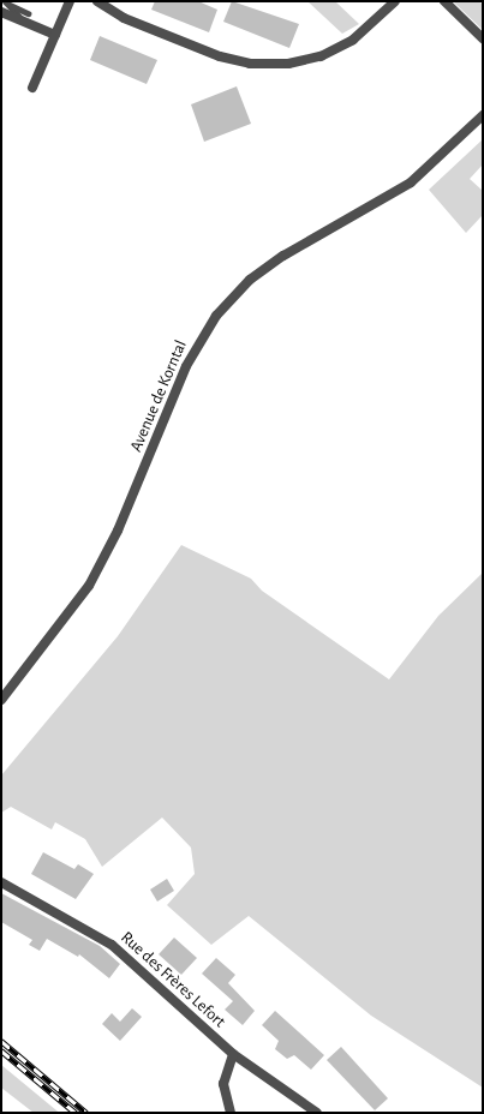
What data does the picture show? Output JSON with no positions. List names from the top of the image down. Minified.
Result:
{"streets":{"street":["Avenue de Korntal","Rue des Frères Lefort"]}}
